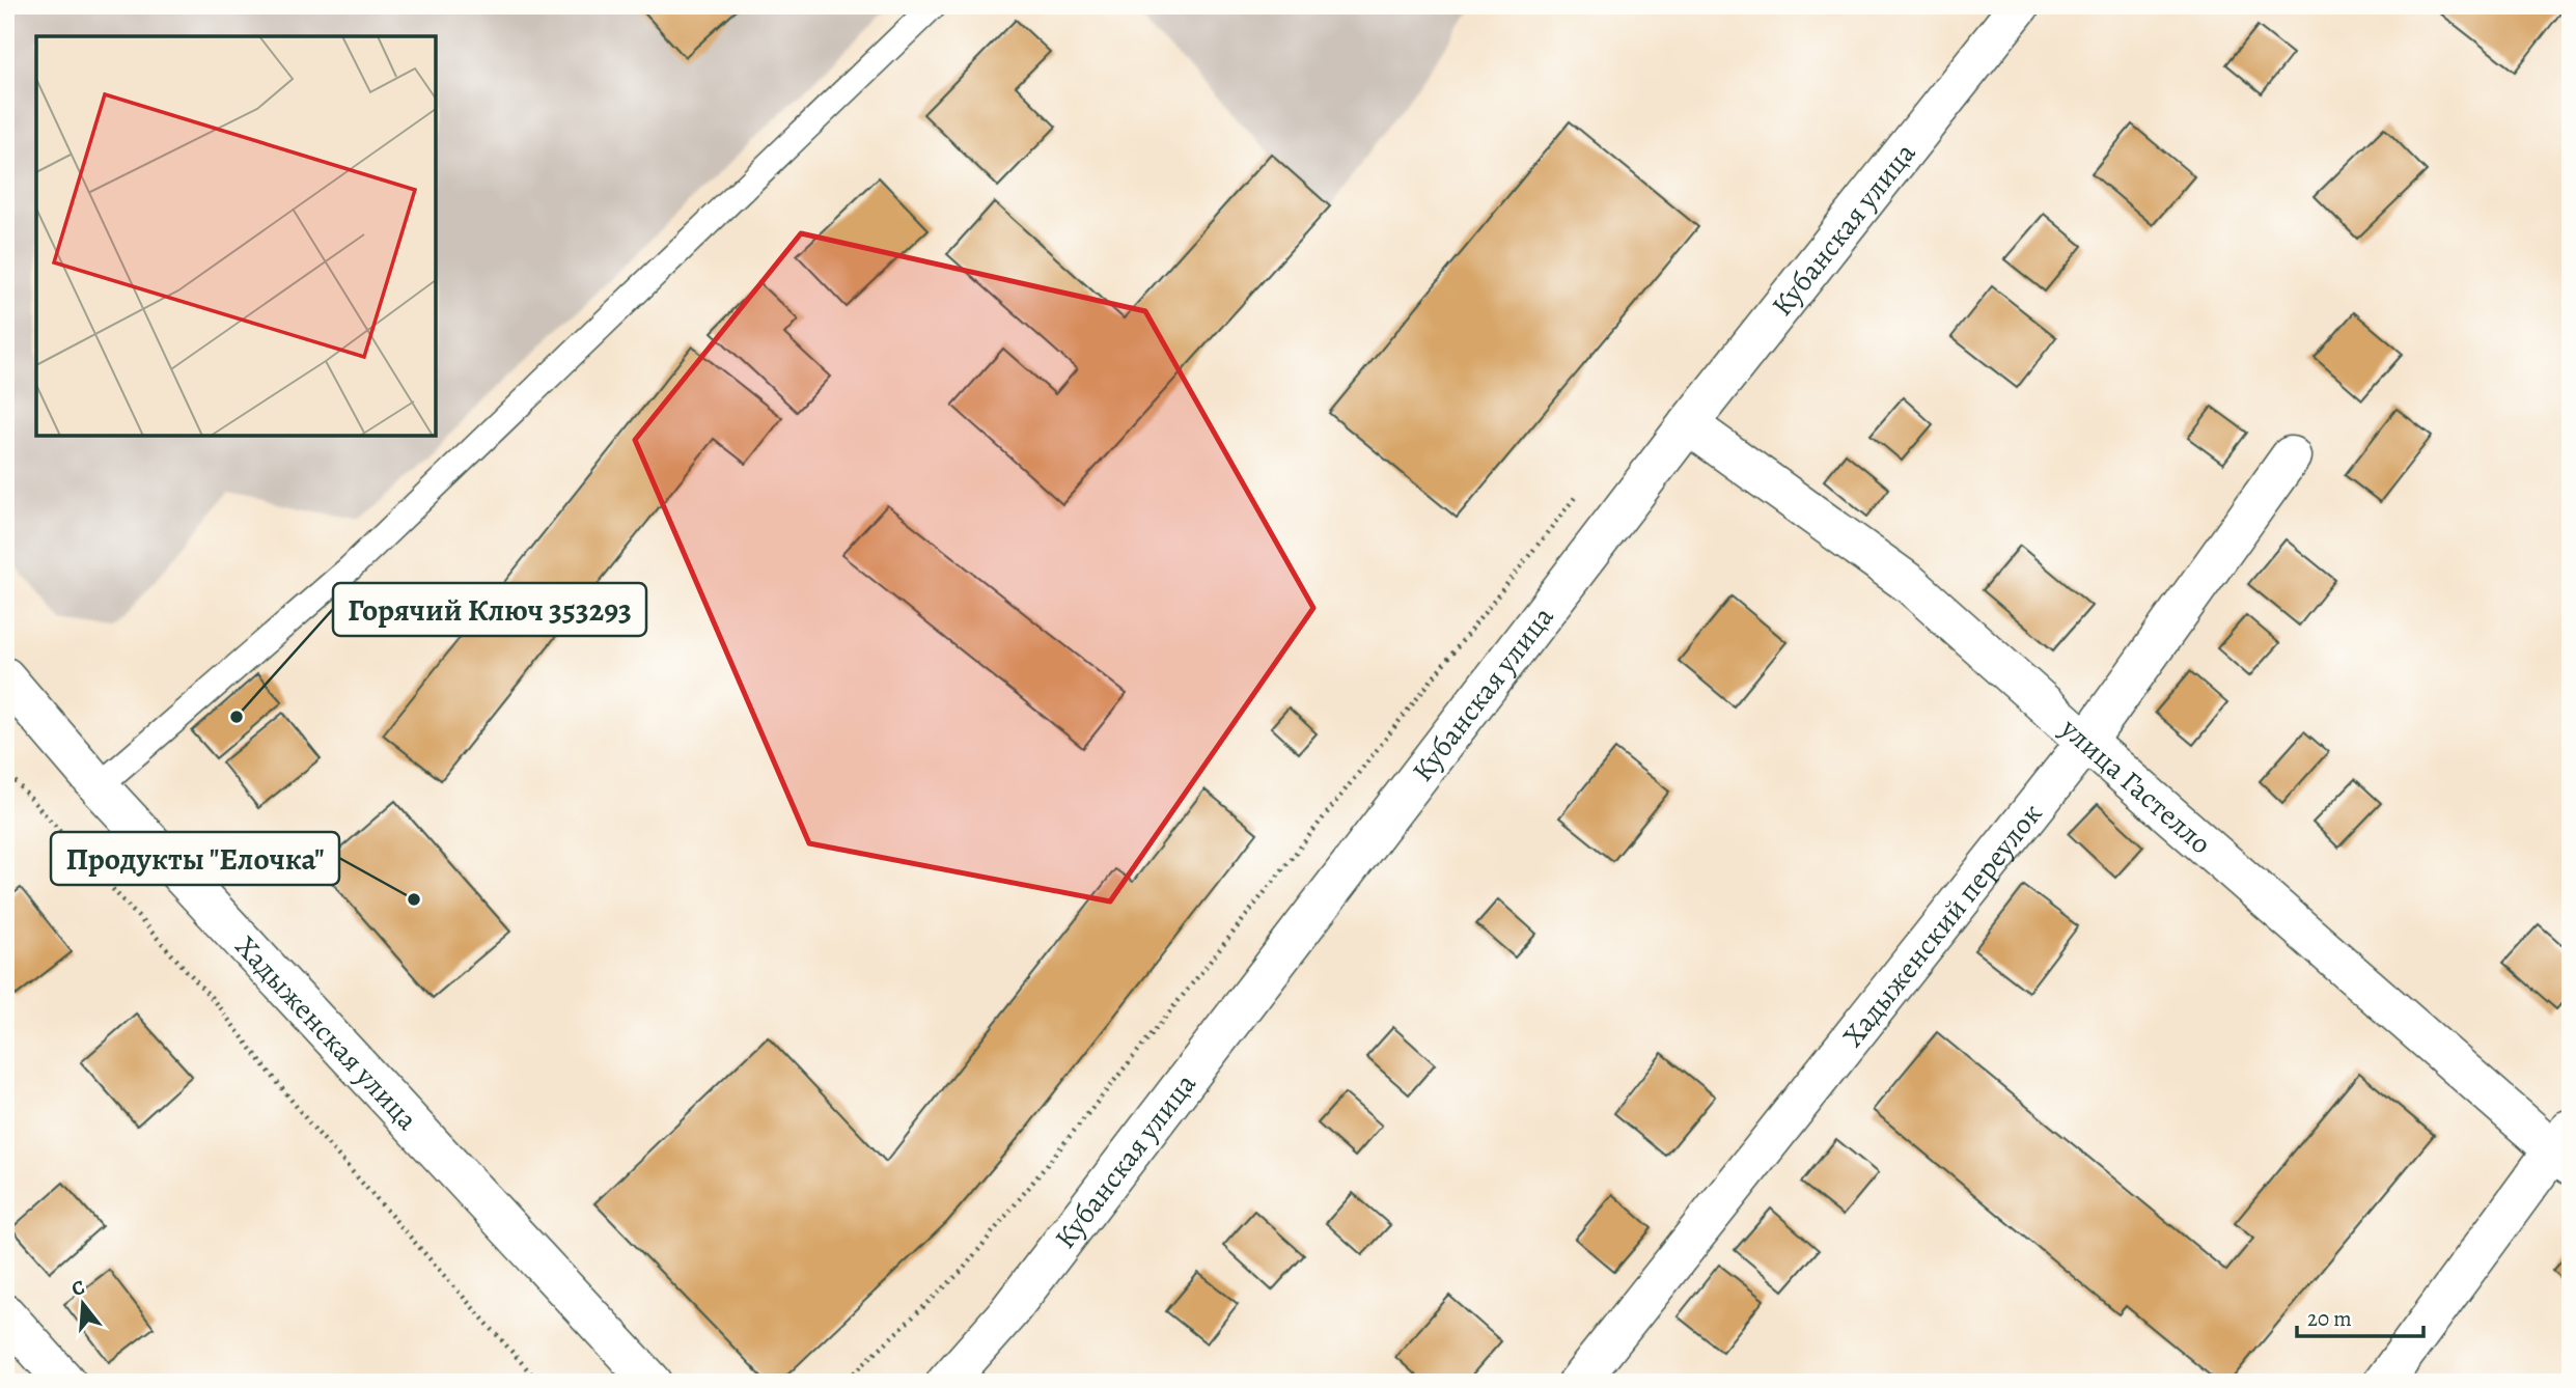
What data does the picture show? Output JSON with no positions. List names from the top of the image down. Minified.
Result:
{"streets":{"street":["Кубанская улица","улица Гастелло","Хадыженский переулок","Хадыженская улица"]},"crossings":[["Кубанская улица","улица Гастелло"],["улица Гастелло","Хадыженский переулок"]],"places":["Горячий Ключ 353293","Продукты \"Елочка\""],"scale_bar":"20 m","north":"top"}
